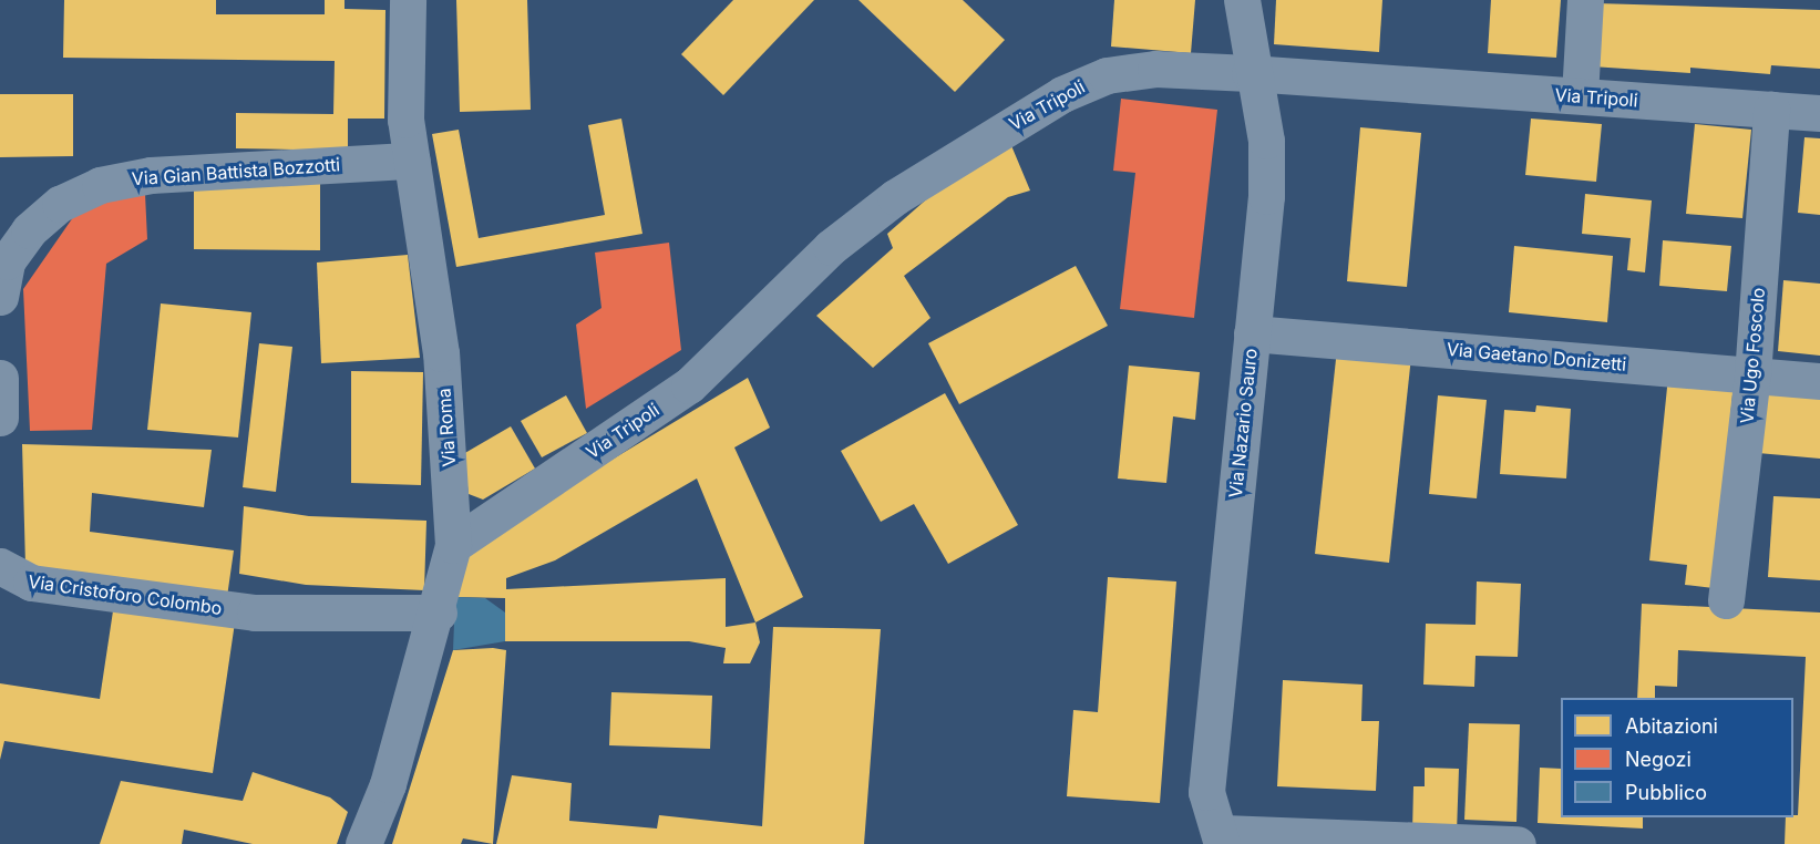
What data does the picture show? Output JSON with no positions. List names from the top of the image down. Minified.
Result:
{"streets":{"street":["Via Tripoli","Via Gian Battista Bozzotti","Via Ugo Foscolo","Via Gaetano Donizetti","Via Nazario Sauro","Via Roma","Via Cristoforo Colombo"]},"crossings":[["Via Tripoli","Via Ugo Foscolo"],["Via Tripoli","Via Nazario Sauro"],["Via Tripoli","Via Roma"],["Via Gian Battista Bozzotti","Via Roma"],["Via Ugo Foscolo","Via Gaetano Donizetti"],["Via Gaetano Donizetti","Via Nazario Sauro"],["Via Roma","Via Cristoforo Colombo"]],"legend":["Abitazioni","Negozi","Pubblico"]}
